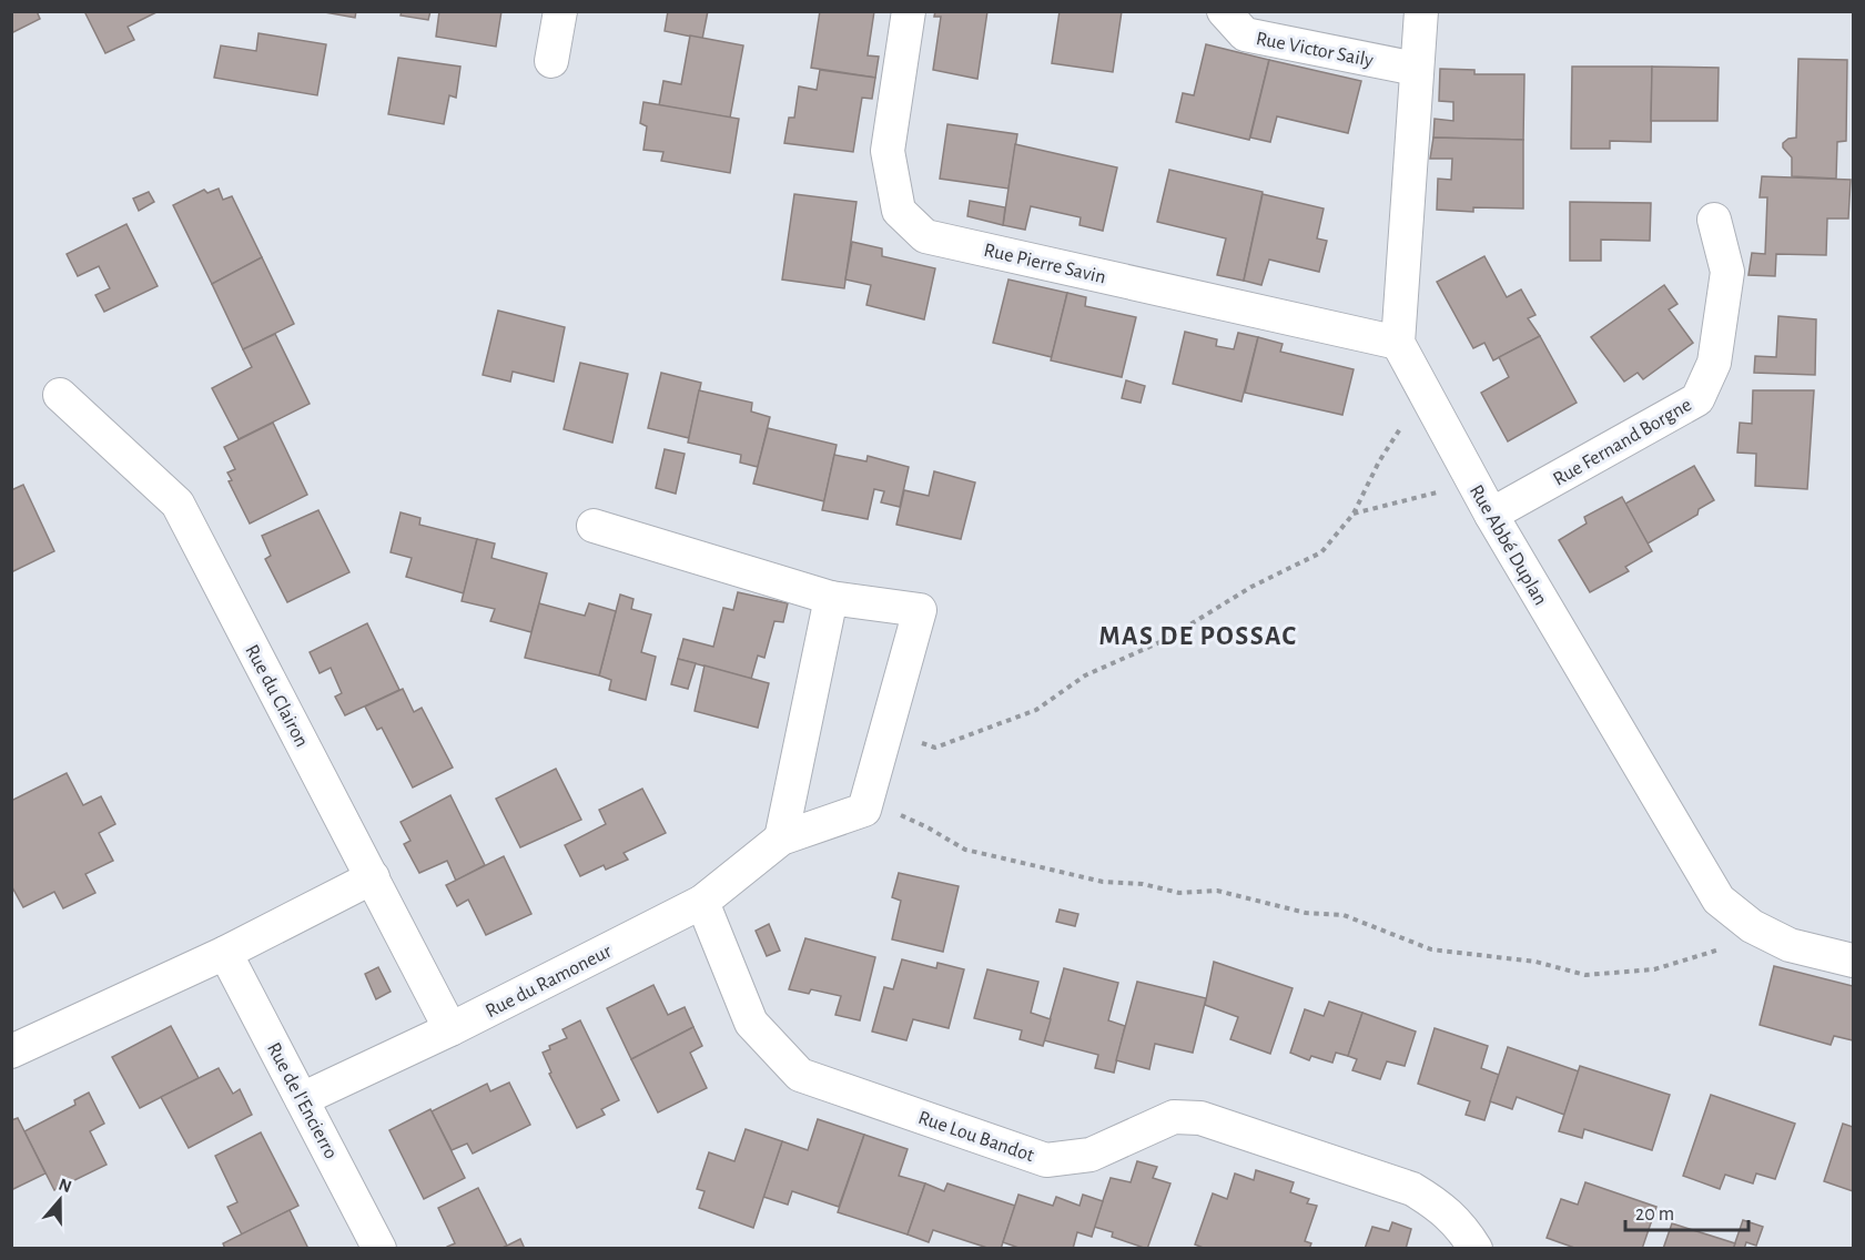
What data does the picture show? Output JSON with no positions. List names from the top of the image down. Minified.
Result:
{"streets":{"street":["Rue Victor Saily","Rue Pierre Savin","Rue Fernand Borgne","Rue Abbé Duplan","Rue du Clairon","Rue du Ramoneur","Rue de l'Encierro","Rue Lou Bandot"]},"crossings":[["Rue Pierre Savin","Rue Abbé Duplan"],["Rue Fernand Borgne","Rue Abbé Duplan"],["Rue du Clairon","Rue du Ramoneur"],["Rue du Ramoneur","Rue de l'Encierro"],["Rue du Ramoneur","Rue Lou Bandot"]],"districts":["MAS DE POSSAC"],"scale_bar":"20 m","north":"top"}
